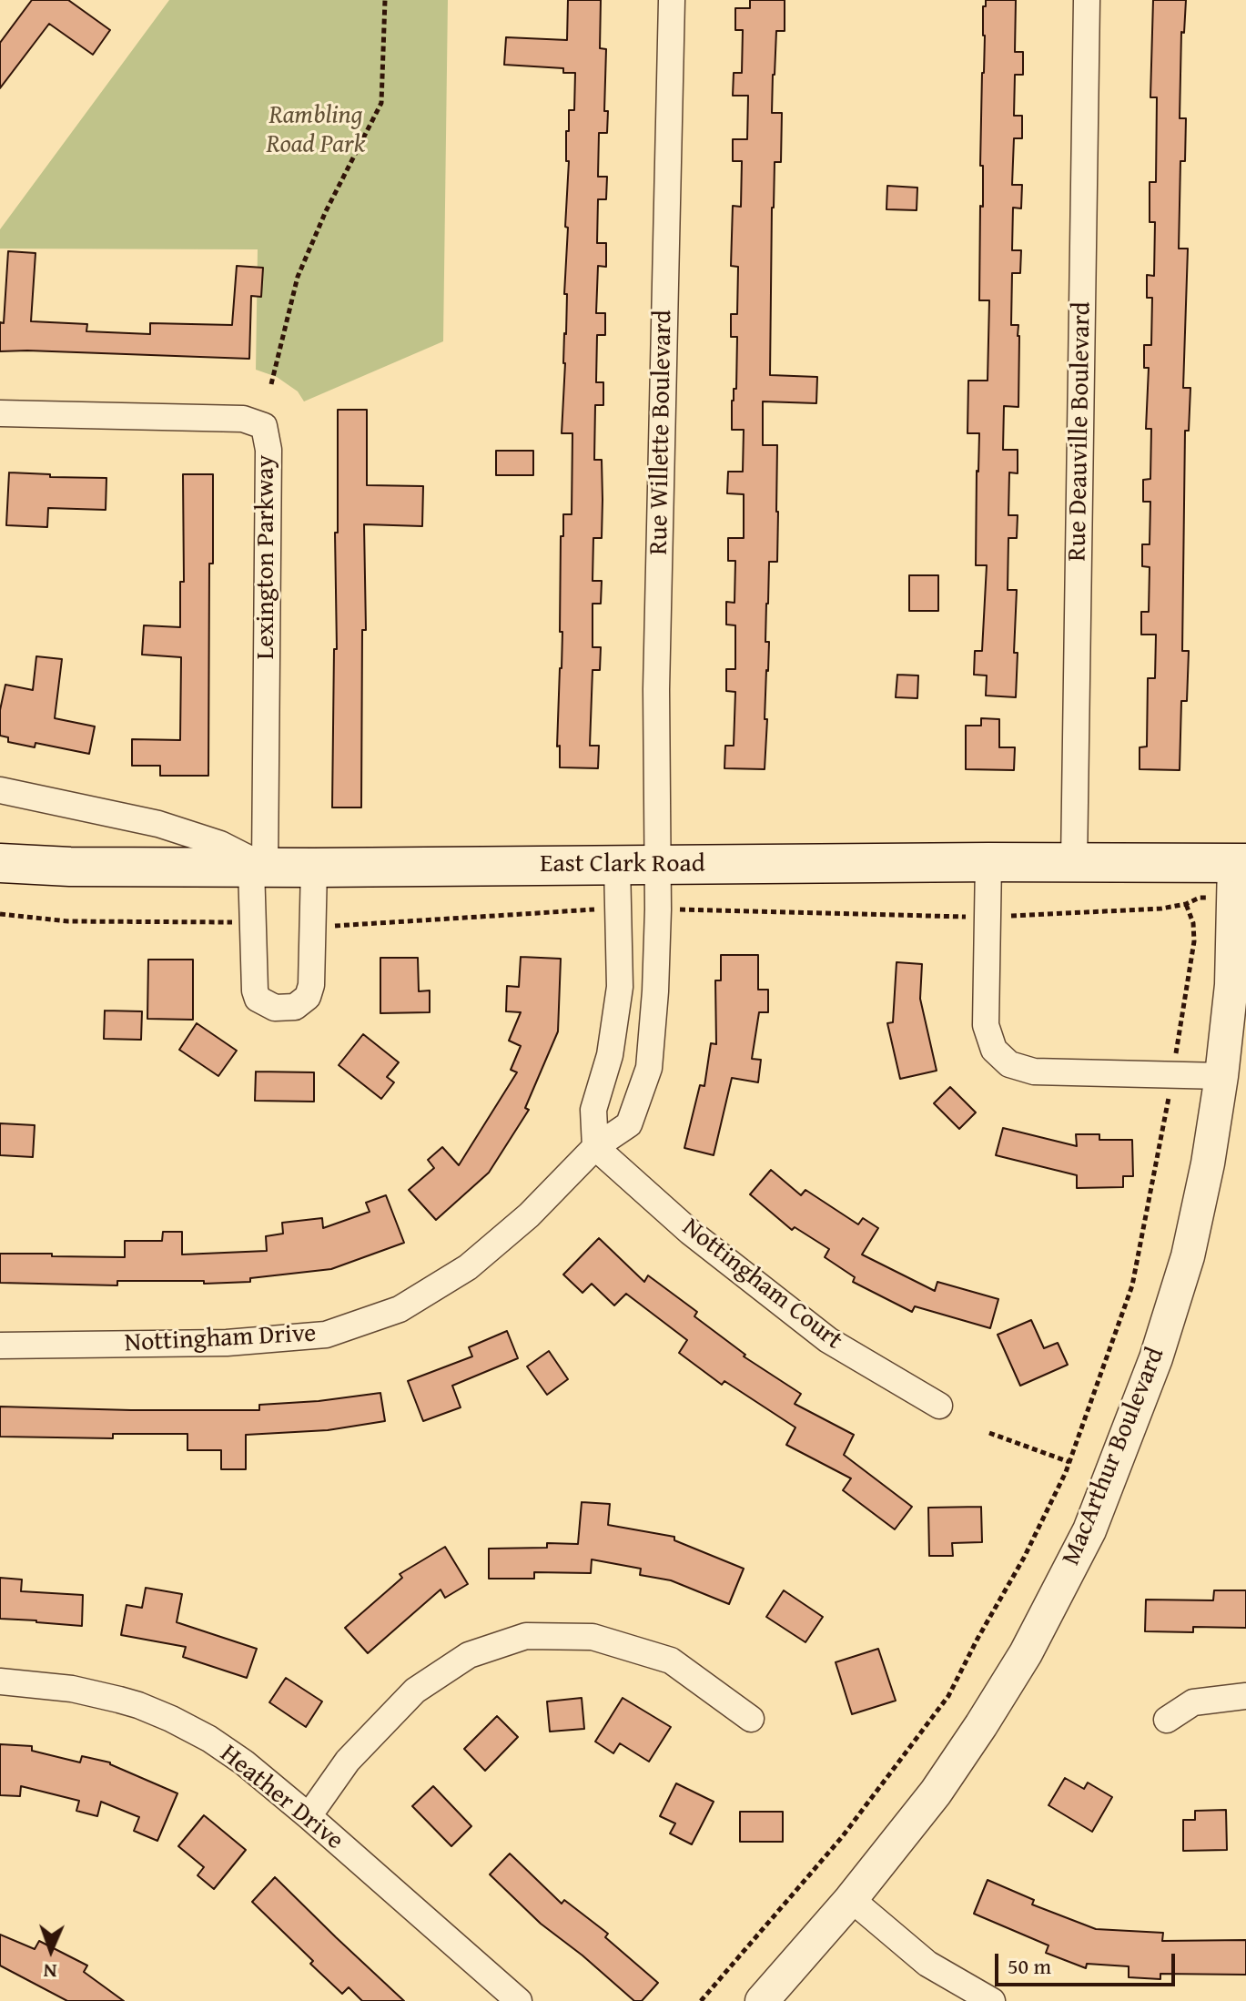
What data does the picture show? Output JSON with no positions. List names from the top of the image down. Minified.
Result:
{"streets":{"main road":["East Clark Road"],"street":["Rue Deauville Boulevard","Rue Willette Boulevard","Lexington Parkway","Nottingham Court","Nottingham Drive","MacArthur Boulevard","Heather Drive"]},"crossings":[["Rue Deauville Boulevard","East Clark Road"],["Rue Willette Boulevard","East Clark Road"],["Rue Willette Boulevard","Nottingham Drive"],["Lexington Parkway","East Clark Road"],["East Clark Road","Nottingham Drive"],["East Clark Road","MacArthur Boulevard"],["Nottingham Court","Nottingham Drive"]],"parks":["Rambling Road Park"],"scale_bar":"50 m","north":"bottom"}
